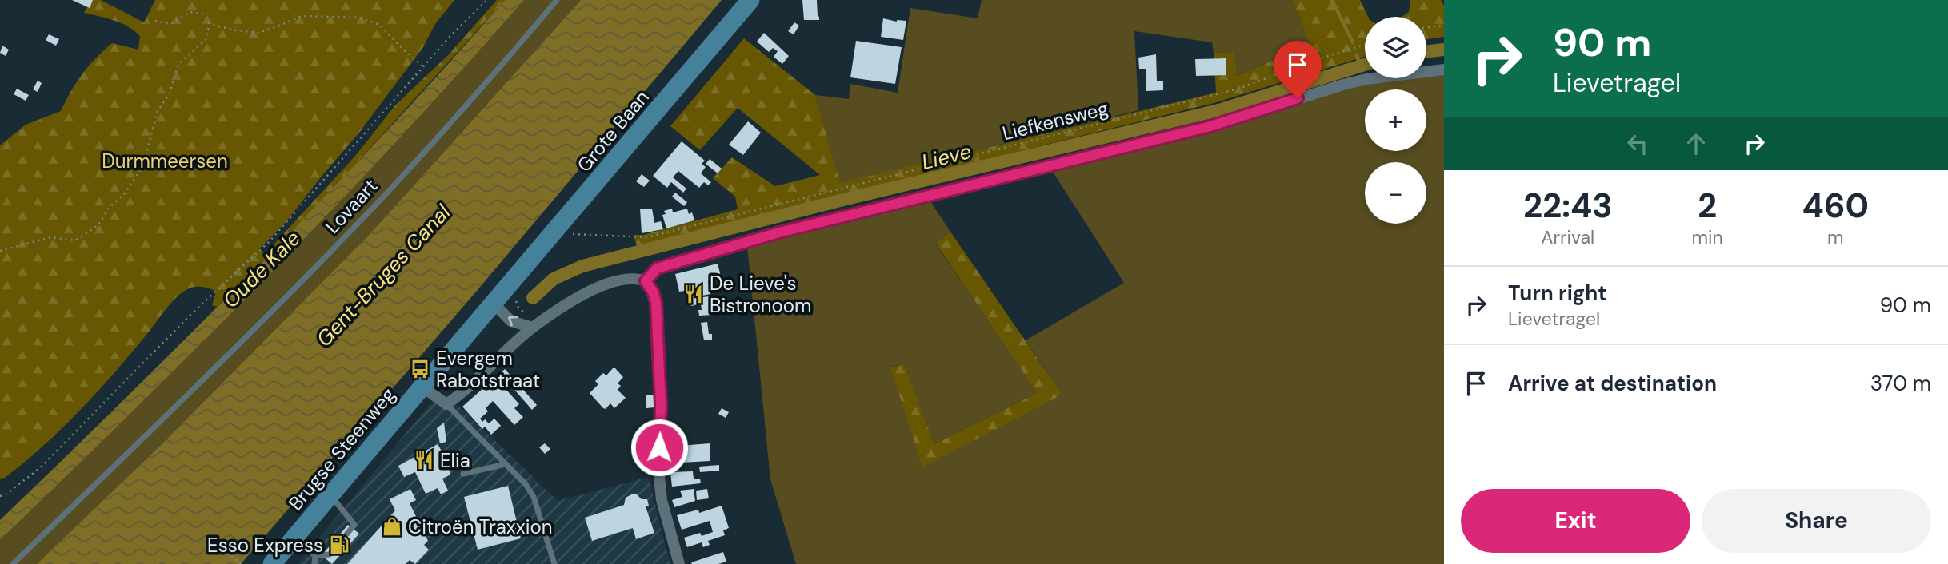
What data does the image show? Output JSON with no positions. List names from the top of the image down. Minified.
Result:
{"streets":{"main road":["Grote Baan","Brugse Steenweg"],"lane":["Lovaart"],"path":["Liefkensweg"]},"crossings":[["Liefkensweg","Grote Baan"],["Grote Baan","Brugse Steenweg"]],"water":["Lieve","Oude Kale","Gent-Bruges Canal"],"parks":["Durmmeersen"],"places":{"restaurant":["De Lieve's Bistronoom","Elia"],"bus stop":["Evergem Rabotstraat"],"shop":["Citroën Traxxion"],"fuel station":["Esso Express"]},"page":{"turn":["90 m","Lievetragel"],"map_buttons":["+","−"],"eta":["22:43","Arrival","2","min","460","m"],"list":[{"name":"Turn right","note":"Lievetragel","value":"90 m"},{"name":"Arrive at destination","value":"370 m"}],"buttons":["Exit","Share"]}}
